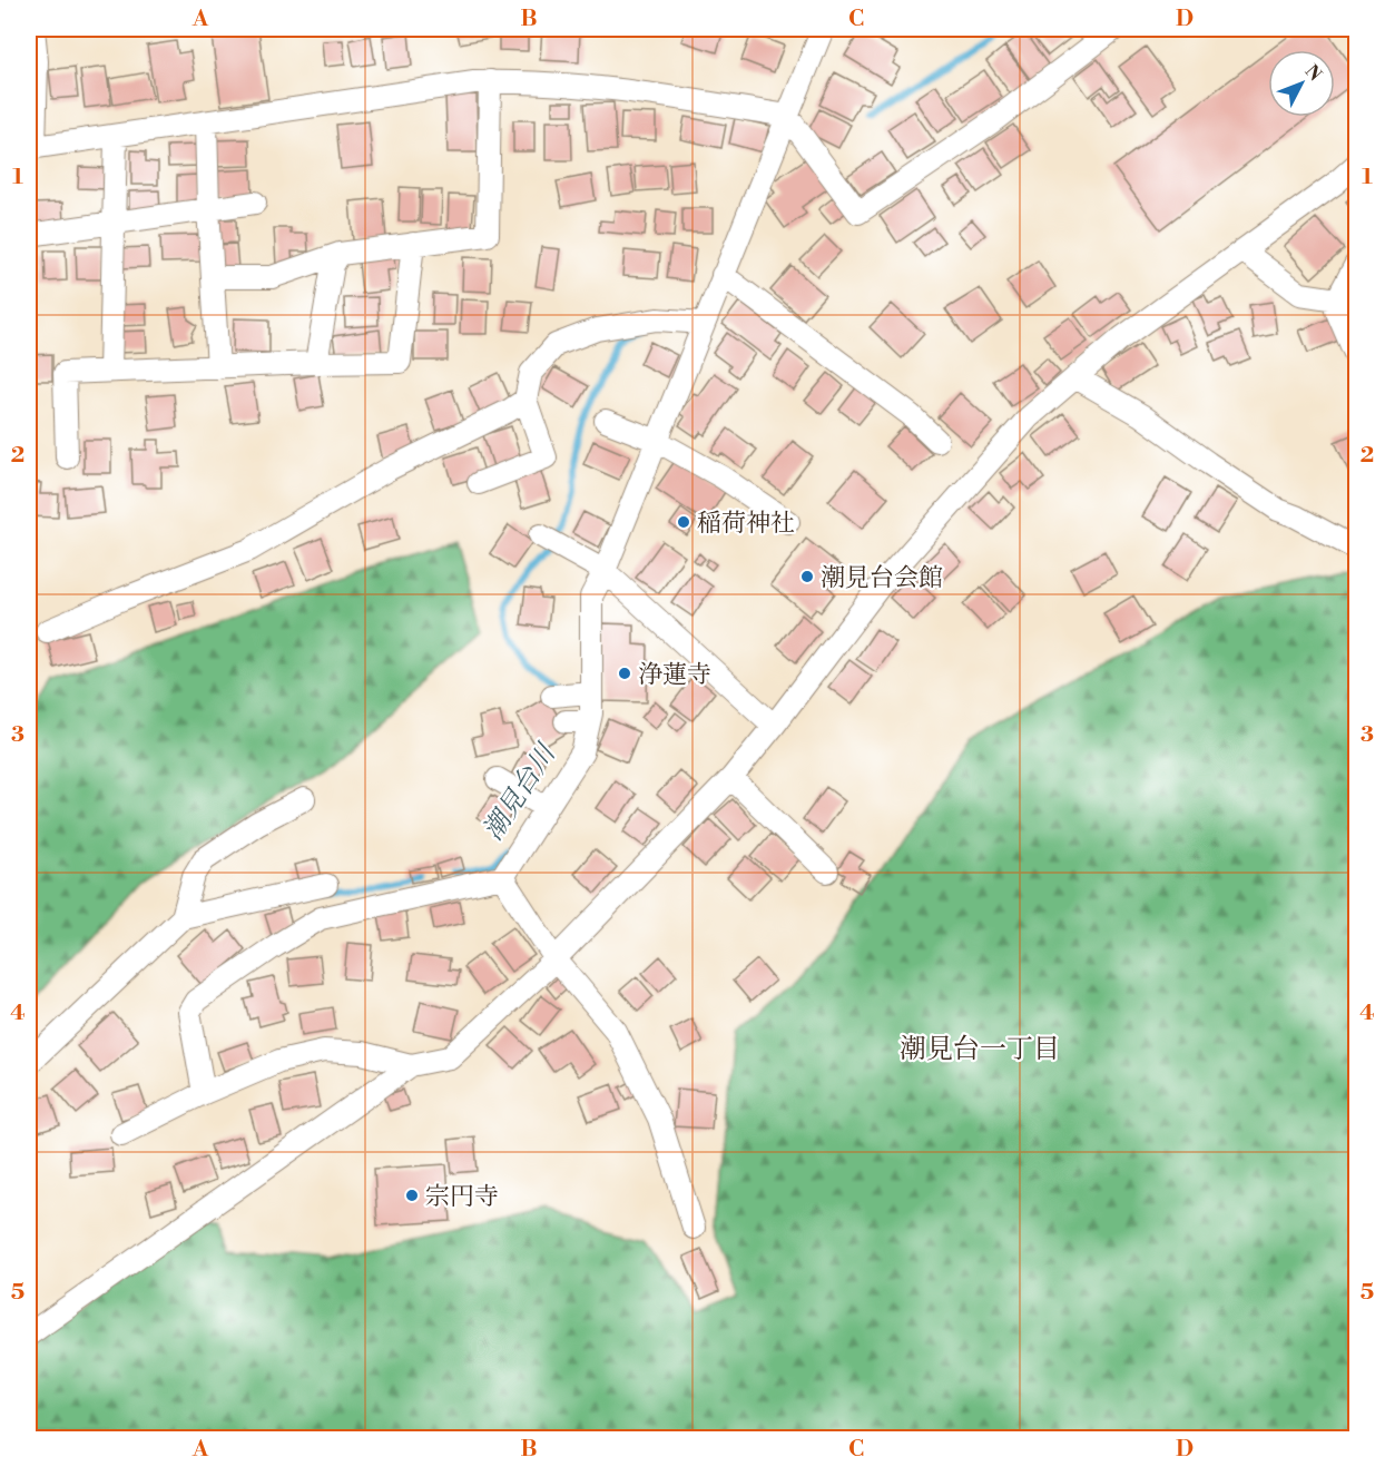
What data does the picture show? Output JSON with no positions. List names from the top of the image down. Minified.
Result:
{"districts":["潮見台一丁目"],"water":["潮見台川"],"places":["稲荷神社","潮見台会館","浄蓮寺","宗円寺"],"north":"top right","grid":{"columns":["A","B","C","D"],"rows":["1","2","3","4","5"]}}
